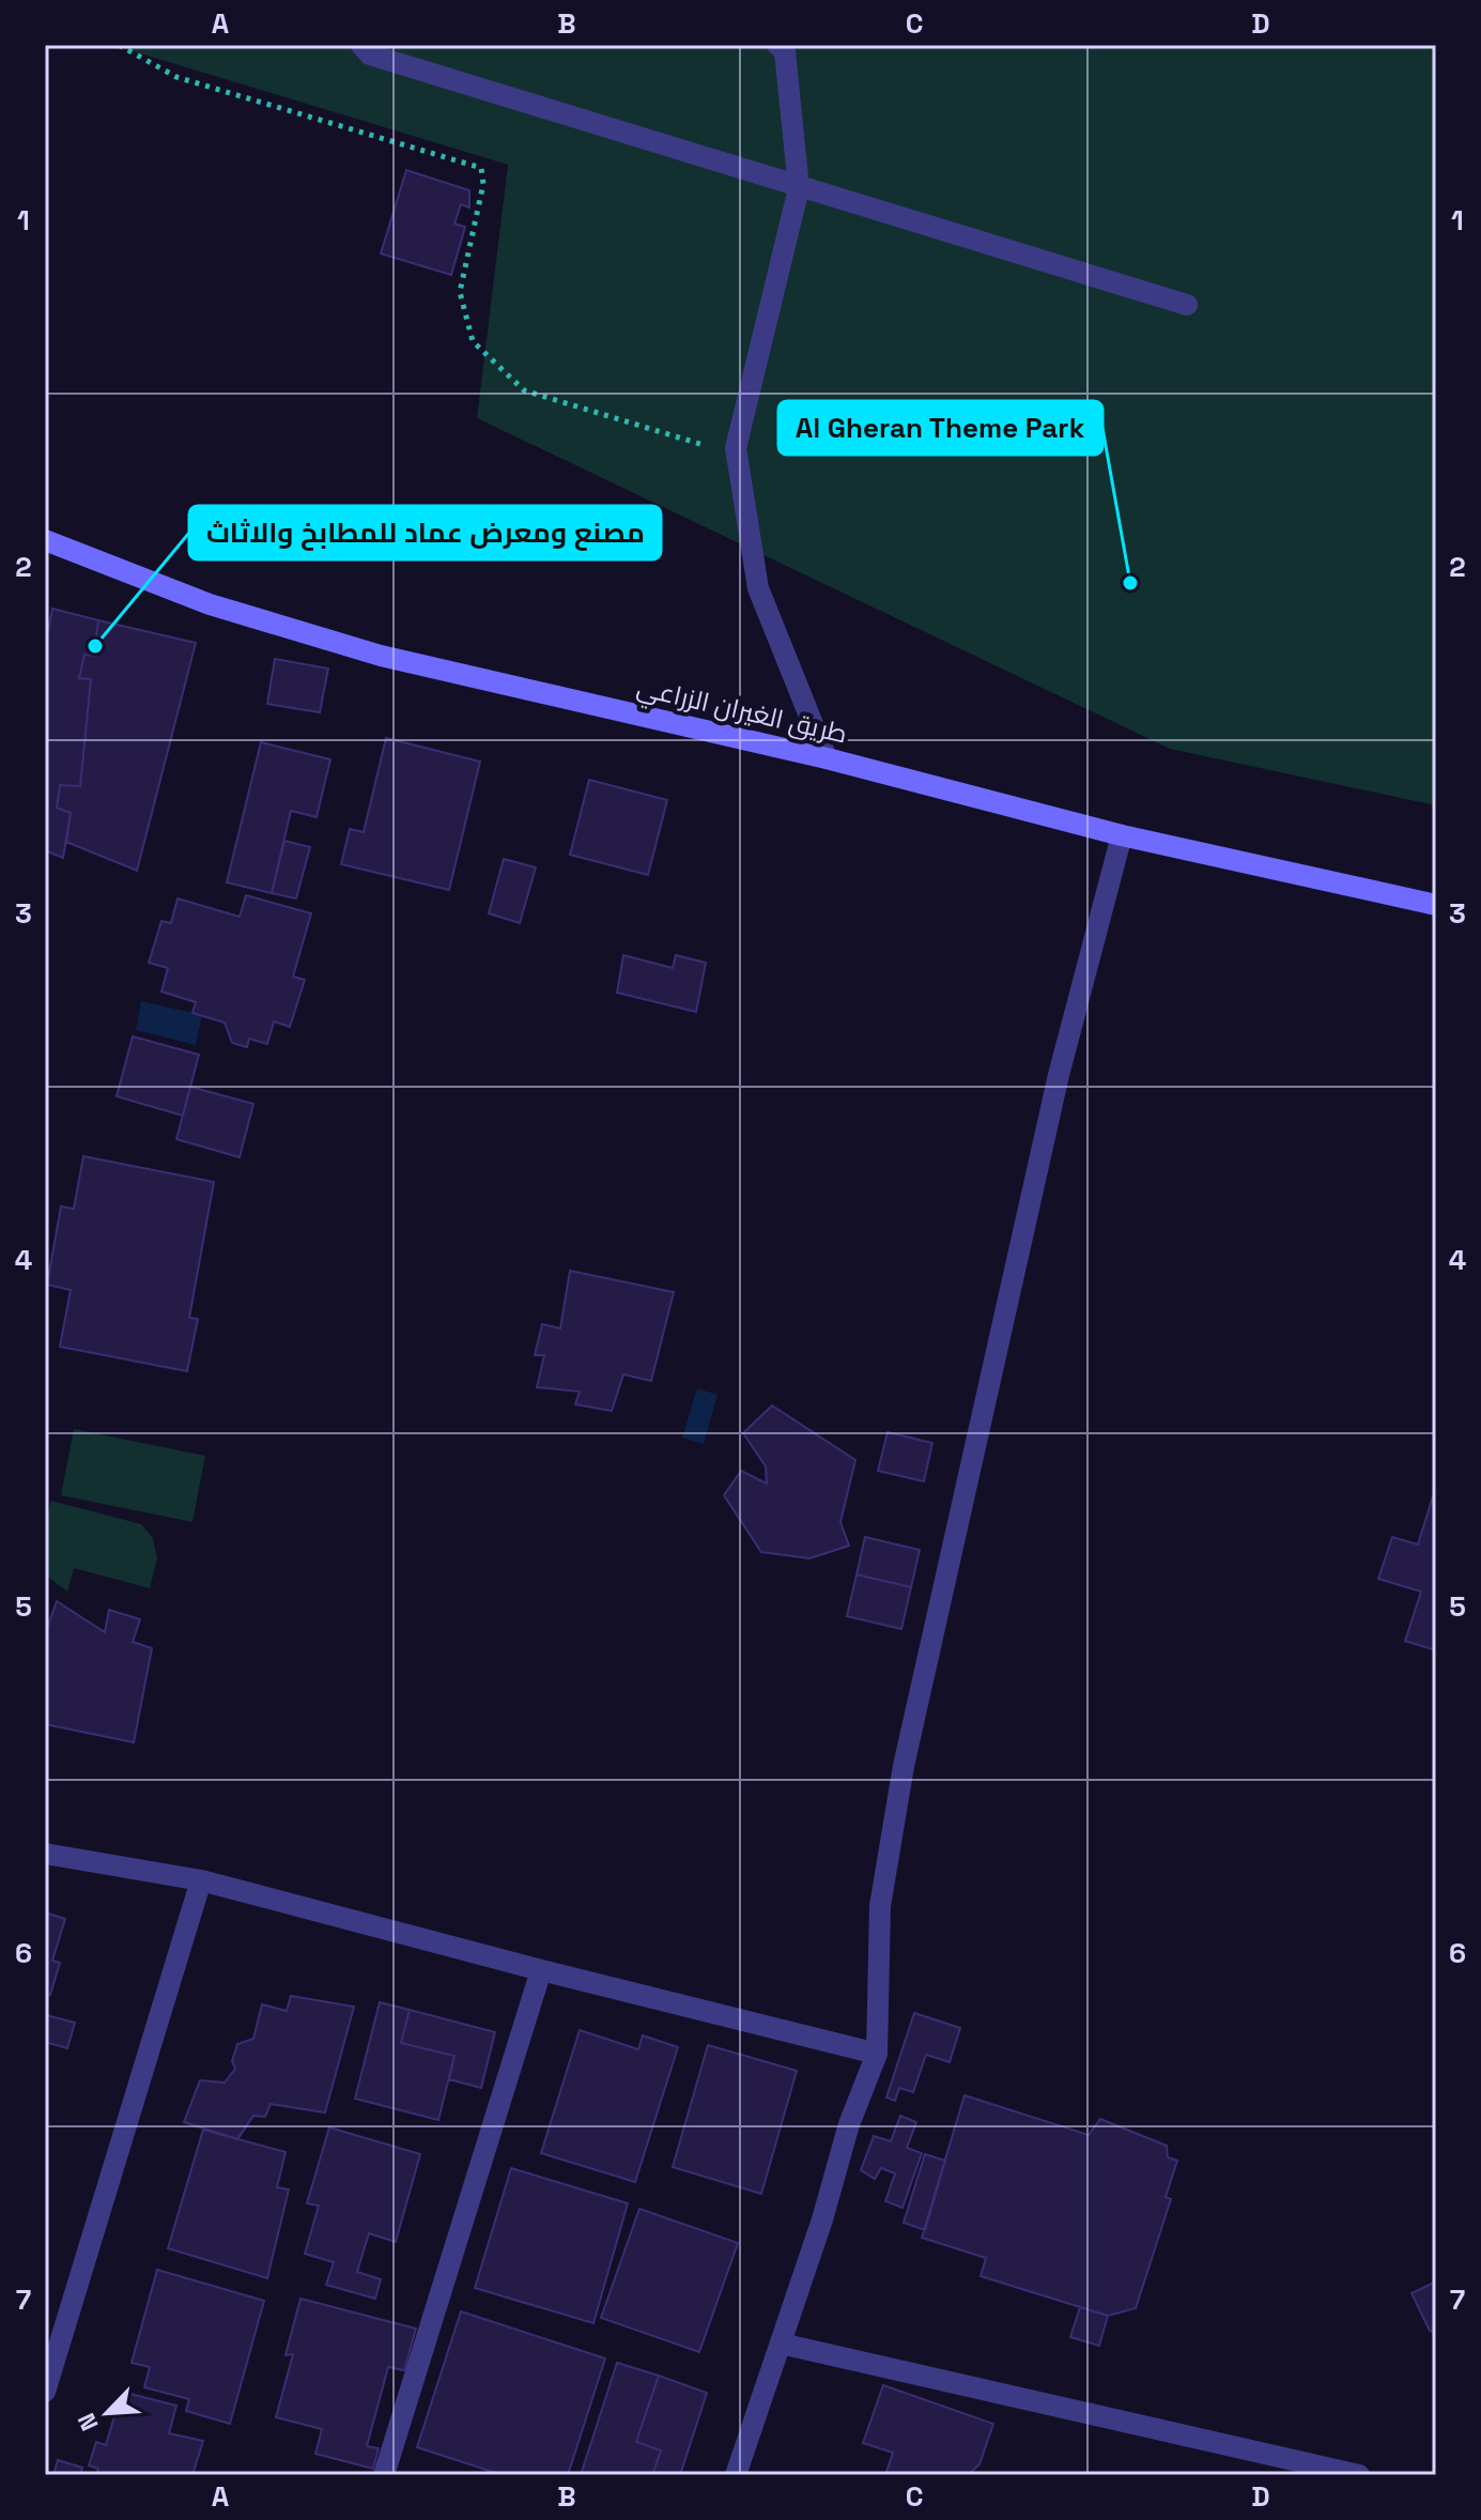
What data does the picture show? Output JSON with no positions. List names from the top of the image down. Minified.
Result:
{"streets":{"street":["طريق الغيران الزراعي"]},"places":["Al Gheran Theme Park","مصنع ومعرض عماد للمطابخ والاثاث"],"north":"bottom left","grid":{"columns":["A","B","C","D"],"rows":["1","2","3","4","5","6","7"]}}
